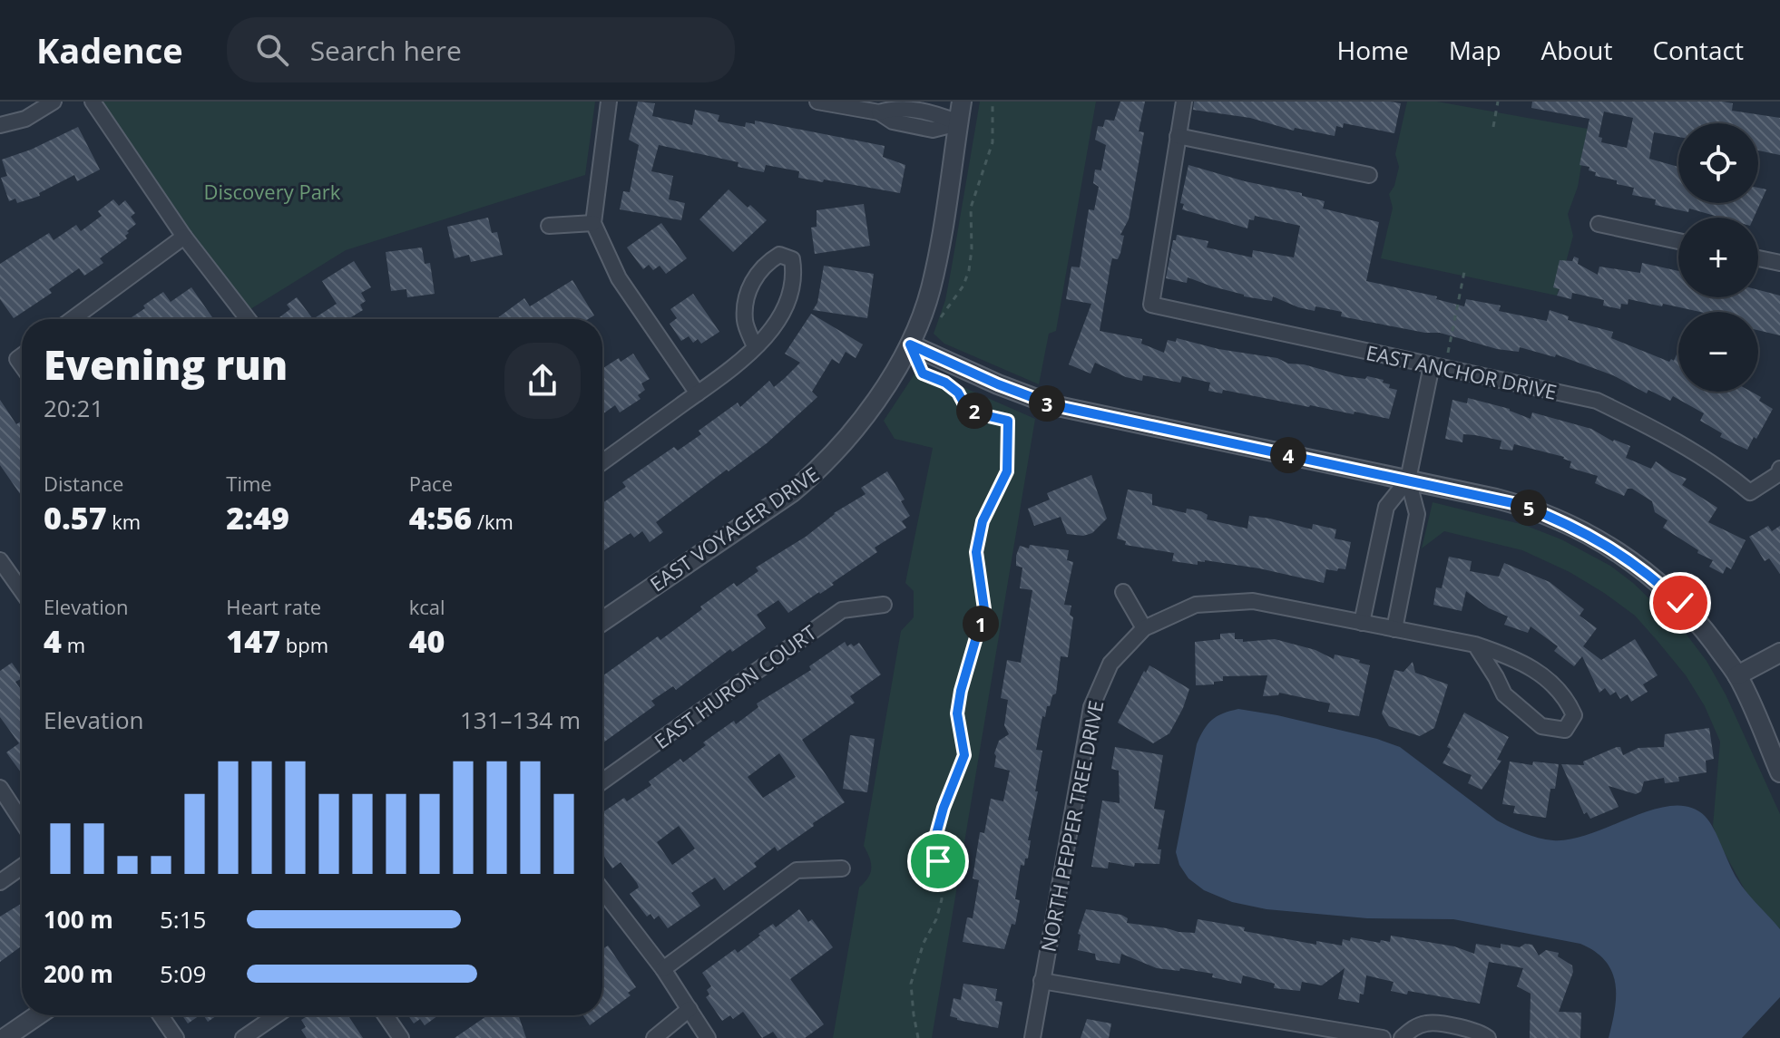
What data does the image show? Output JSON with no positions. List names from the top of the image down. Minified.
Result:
{"streets":{"street":["EAST ANCHOR DRIVE","EAST VOYAGER DRIVE","EAST HURON COURT","NORTH PEPPER TREE DRIVE"]},"parks":["Discovery Park"],"page":{"header":"Kadence","search":"Search here","nav":["Home","Map","About","Contact"],"map_buttons":["+","−"],"heading":["Evening run","20:21"],"pins":["3","2","4","5","1"],"stats":[["Distance","0.57 km"],["Time","2:49"],["Pace","4:56 /km"],["Elevation","4 m"],["Heart rate","147 bpm"],["kcal","40"]],"chart":["Elevation","131–134 m"],"list":[{"name":"100 m","note":"5:15"},{"name":"200 m","note":"5:09"}]}}
